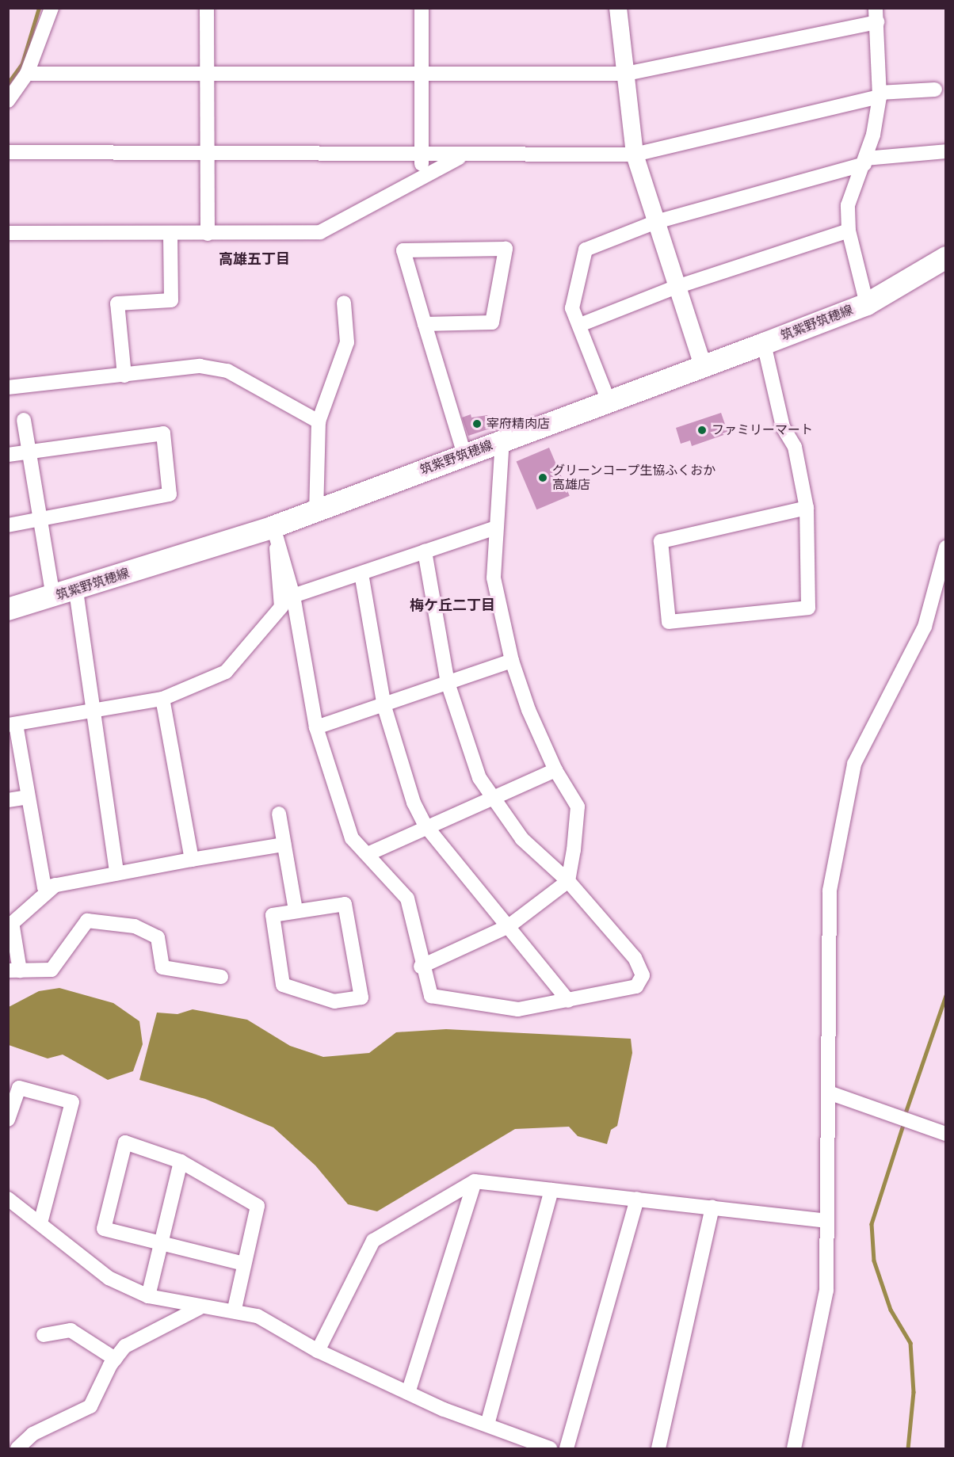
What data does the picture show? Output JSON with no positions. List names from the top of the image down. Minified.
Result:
{"streets":{"main road":["筑紫野筑穂線"]},"districts":["高雄五丁目","梅ケ丘二丁目"],"places":["宰府精肉店","ファミリーマート","グリーンコープ生協ふくおか 高雄店"]}
